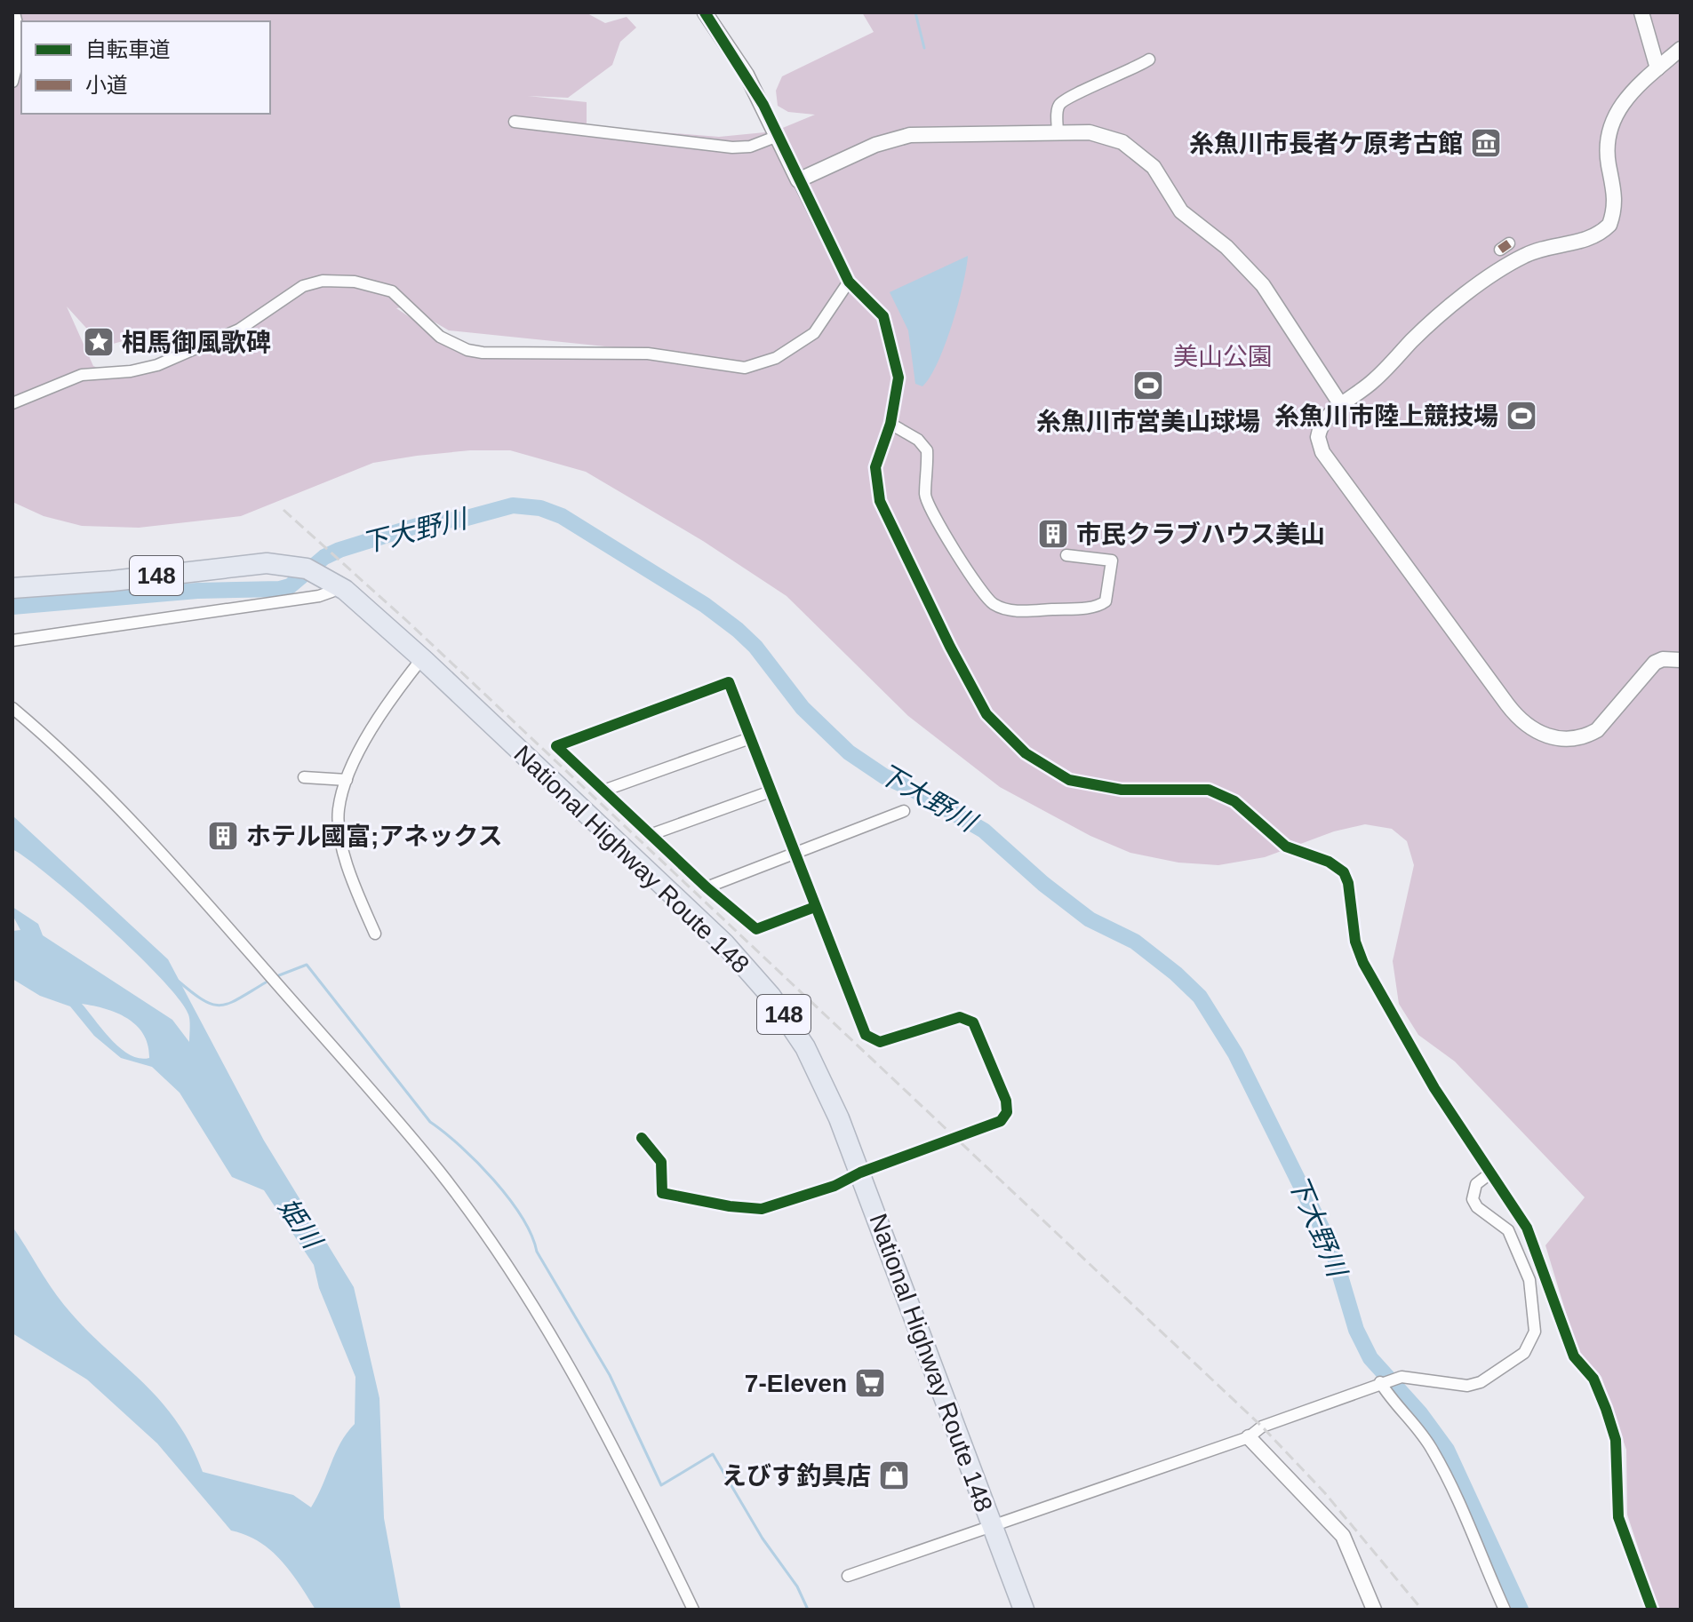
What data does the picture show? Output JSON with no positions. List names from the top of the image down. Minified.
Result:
{"streets":{"highway":["148","National Highway Route 148"]},"water":["下大野川","姫川"],"parks":["美山公園"],"places":{"museum":["糸魚川市長者ケ原考古館"],"place":["相馬御風歌碑"],"sports":["糸魚川市営美山球場","糸魚川市陸上競技場"],"building":["市民クラブハウス美山","ホテル國富;アネックス"],"supermarket":["7-Eleven"],"shop":["えびす釣具店"]},"legend":["自転車道","小道"]}
